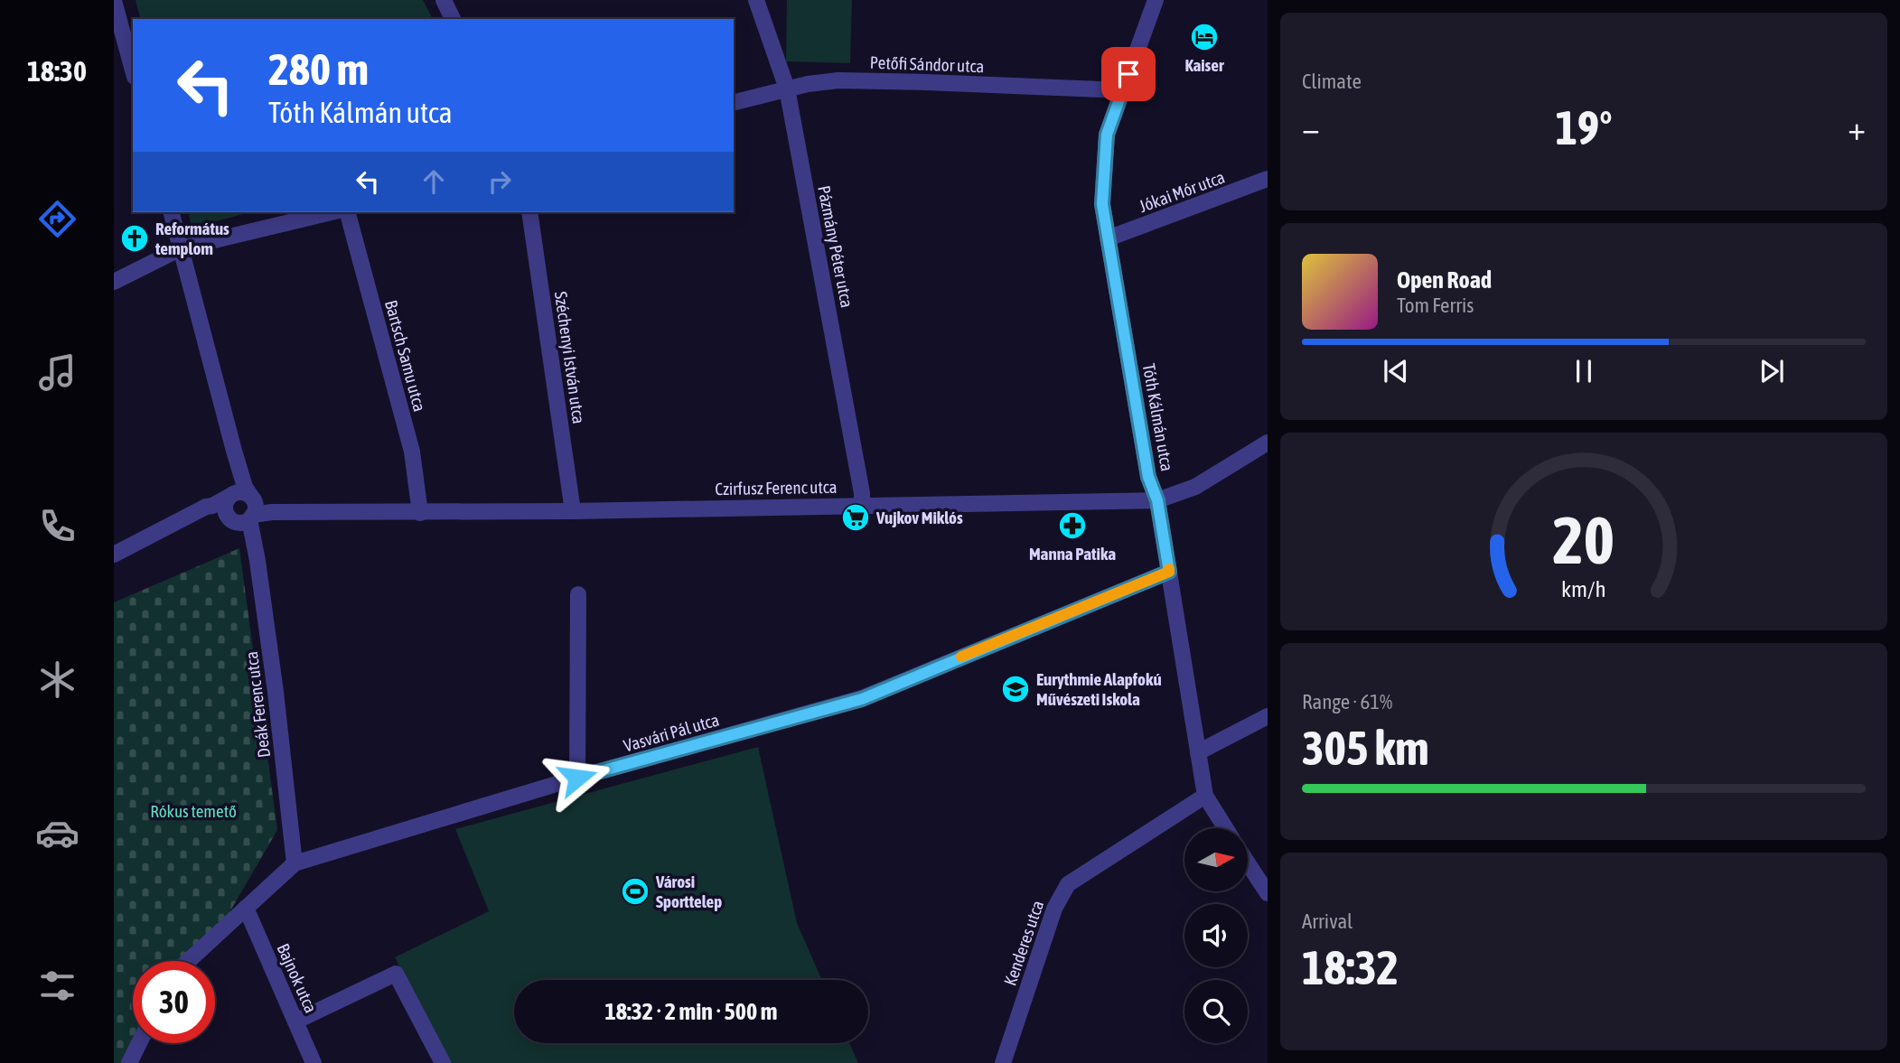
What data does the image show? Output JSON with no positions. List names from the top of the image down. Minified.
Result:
{"streets":{"street":["Petőfi Sándor utca","Jókai Mór utca","Pázmány Péter utca","Bartsch Samu utca","Széchenyi István utca","Tóth Kálmán utca","Czirfusz Ferenc utca","Deák Ferenc utca","Vasvári Pál utca","Kenderes utca","Bajnok utca"]},"crossings":[["Petőfi Sándor utca","Pázmány Péter utca"],["Petőfi Sándor utca","Tóth Kálmán utca"],["Jókai Mór utca","Tóth Kálmán utca"],["Pázmány Péter utca","Czirfusz Ferenc utca"],["Bartsch Samu utca","Czirfusz Ferenc utca"],["Széchenyi István utca","Czirfusz Ferenc utca"],["Tóth Kálmán utca","Czirfusz Ferenc utca"],["Tóth Kálmán utca","Vasvári Pál utca"],["Tóth Kálmán utca","Kenderes utca"],["Czirfusz Ferenc utca","Deák Ferenc utca"],["Deák Ferenc utca","Vasvári Pál utca"],["Vasvári Pál utca","Bajnok utca"]],"parks":["Rókus temető"],"places":{"hotel":["Kaiser"],"church":["Református templom"],"supermarket":["Vujkov Miklós"],"pharmacy":["Manna Patika"],"school or university":["Eurythmie Alapfokú Művészeti Iskola"],"sports":["Városi Sporttelep"]},"north":"right","page":{"tabs":"18:30","tile":["Climate",["Range · 61%","305 km"],["Arrival","18:32"]],"turn":["280 m","Tóth Kálmán utca"],"heat":["−","19°","+"],"song":["Open Road","Tom Ferris"],"limit":"30","trip":"18:32 · 2 min · 500 m","gauge":["20","km/h"]}}
